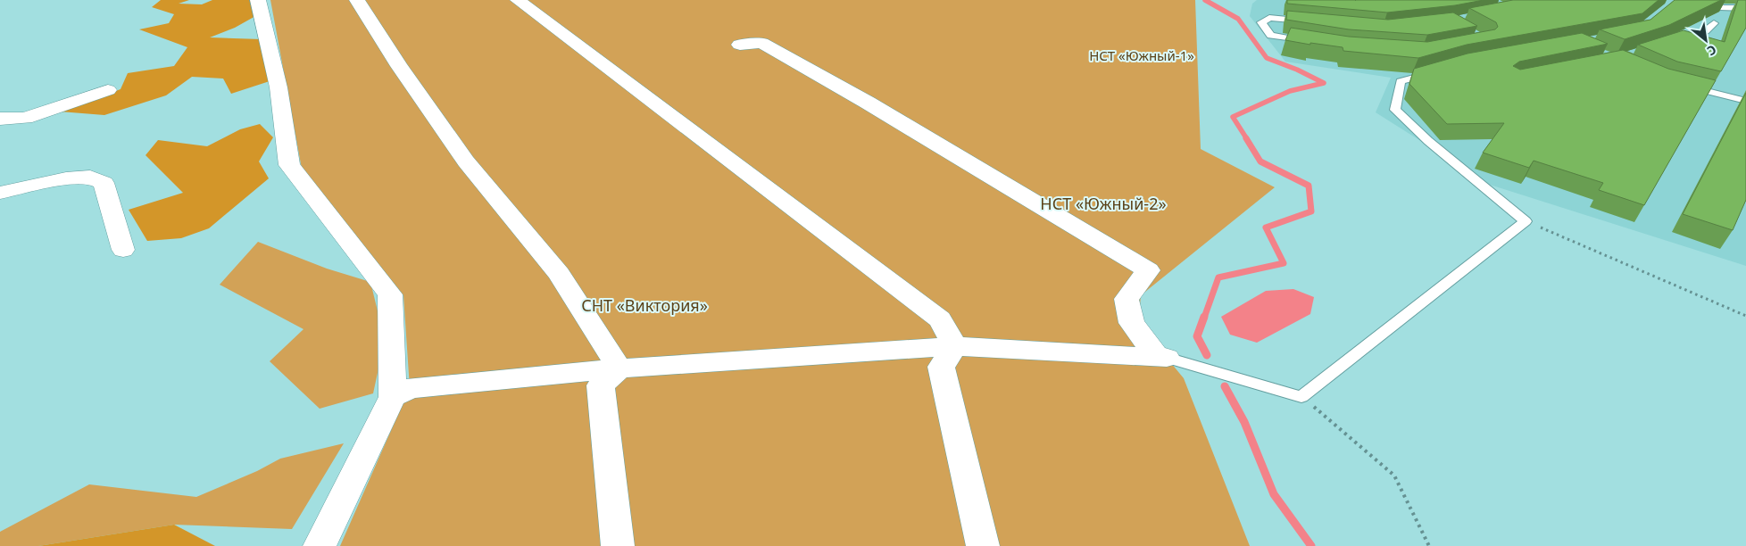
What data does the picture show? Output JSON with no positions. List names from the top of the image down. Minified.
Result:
{"parks":["НСТ «Южный-1»","НСТ «Южный-2»","СНТ «Виктория»"],"north":"bottom right"}
